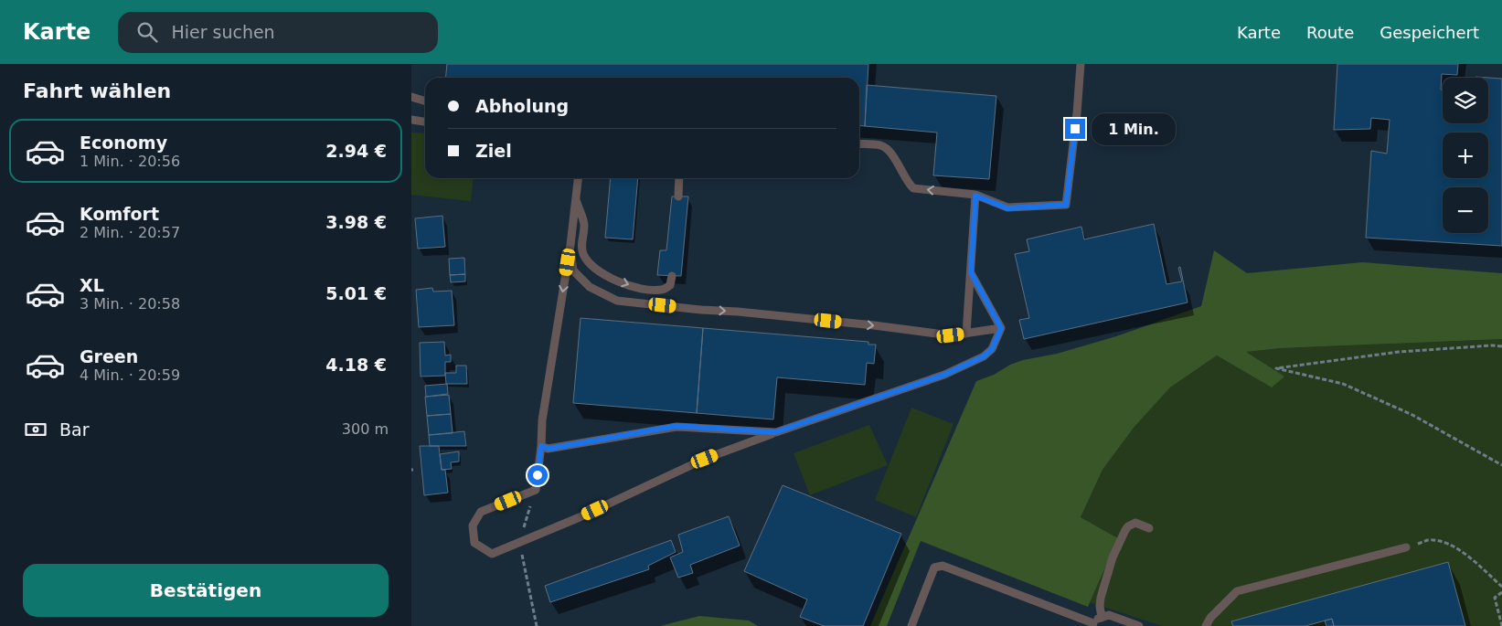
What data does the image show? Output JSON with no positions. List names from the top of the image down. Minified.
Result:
{"page":{"header":"Karte","search":"Hier suchen","nav":["Karte","Route","Gespeichert"],"heading":"Fahrt wählen","map_buttons":["+","−"],"banner":["Abholung","Ziel"],"bubble":"1 Min.","list":[{"name":"Economy","note":"1 Min. · 20:56","value":"2.94 €"},{"name":"Komfort","note":"2 Min. · 20:57","value":"3.98 €"},{"name":"XL","note":"3 Min. · 20:58","value":"5.01 €"},{"name":"Green","note":"4 Min. · 20:59","value":"4.18 €"}],"pay":["Bar","300 m"],"buttons":"Bestätigen"}}
